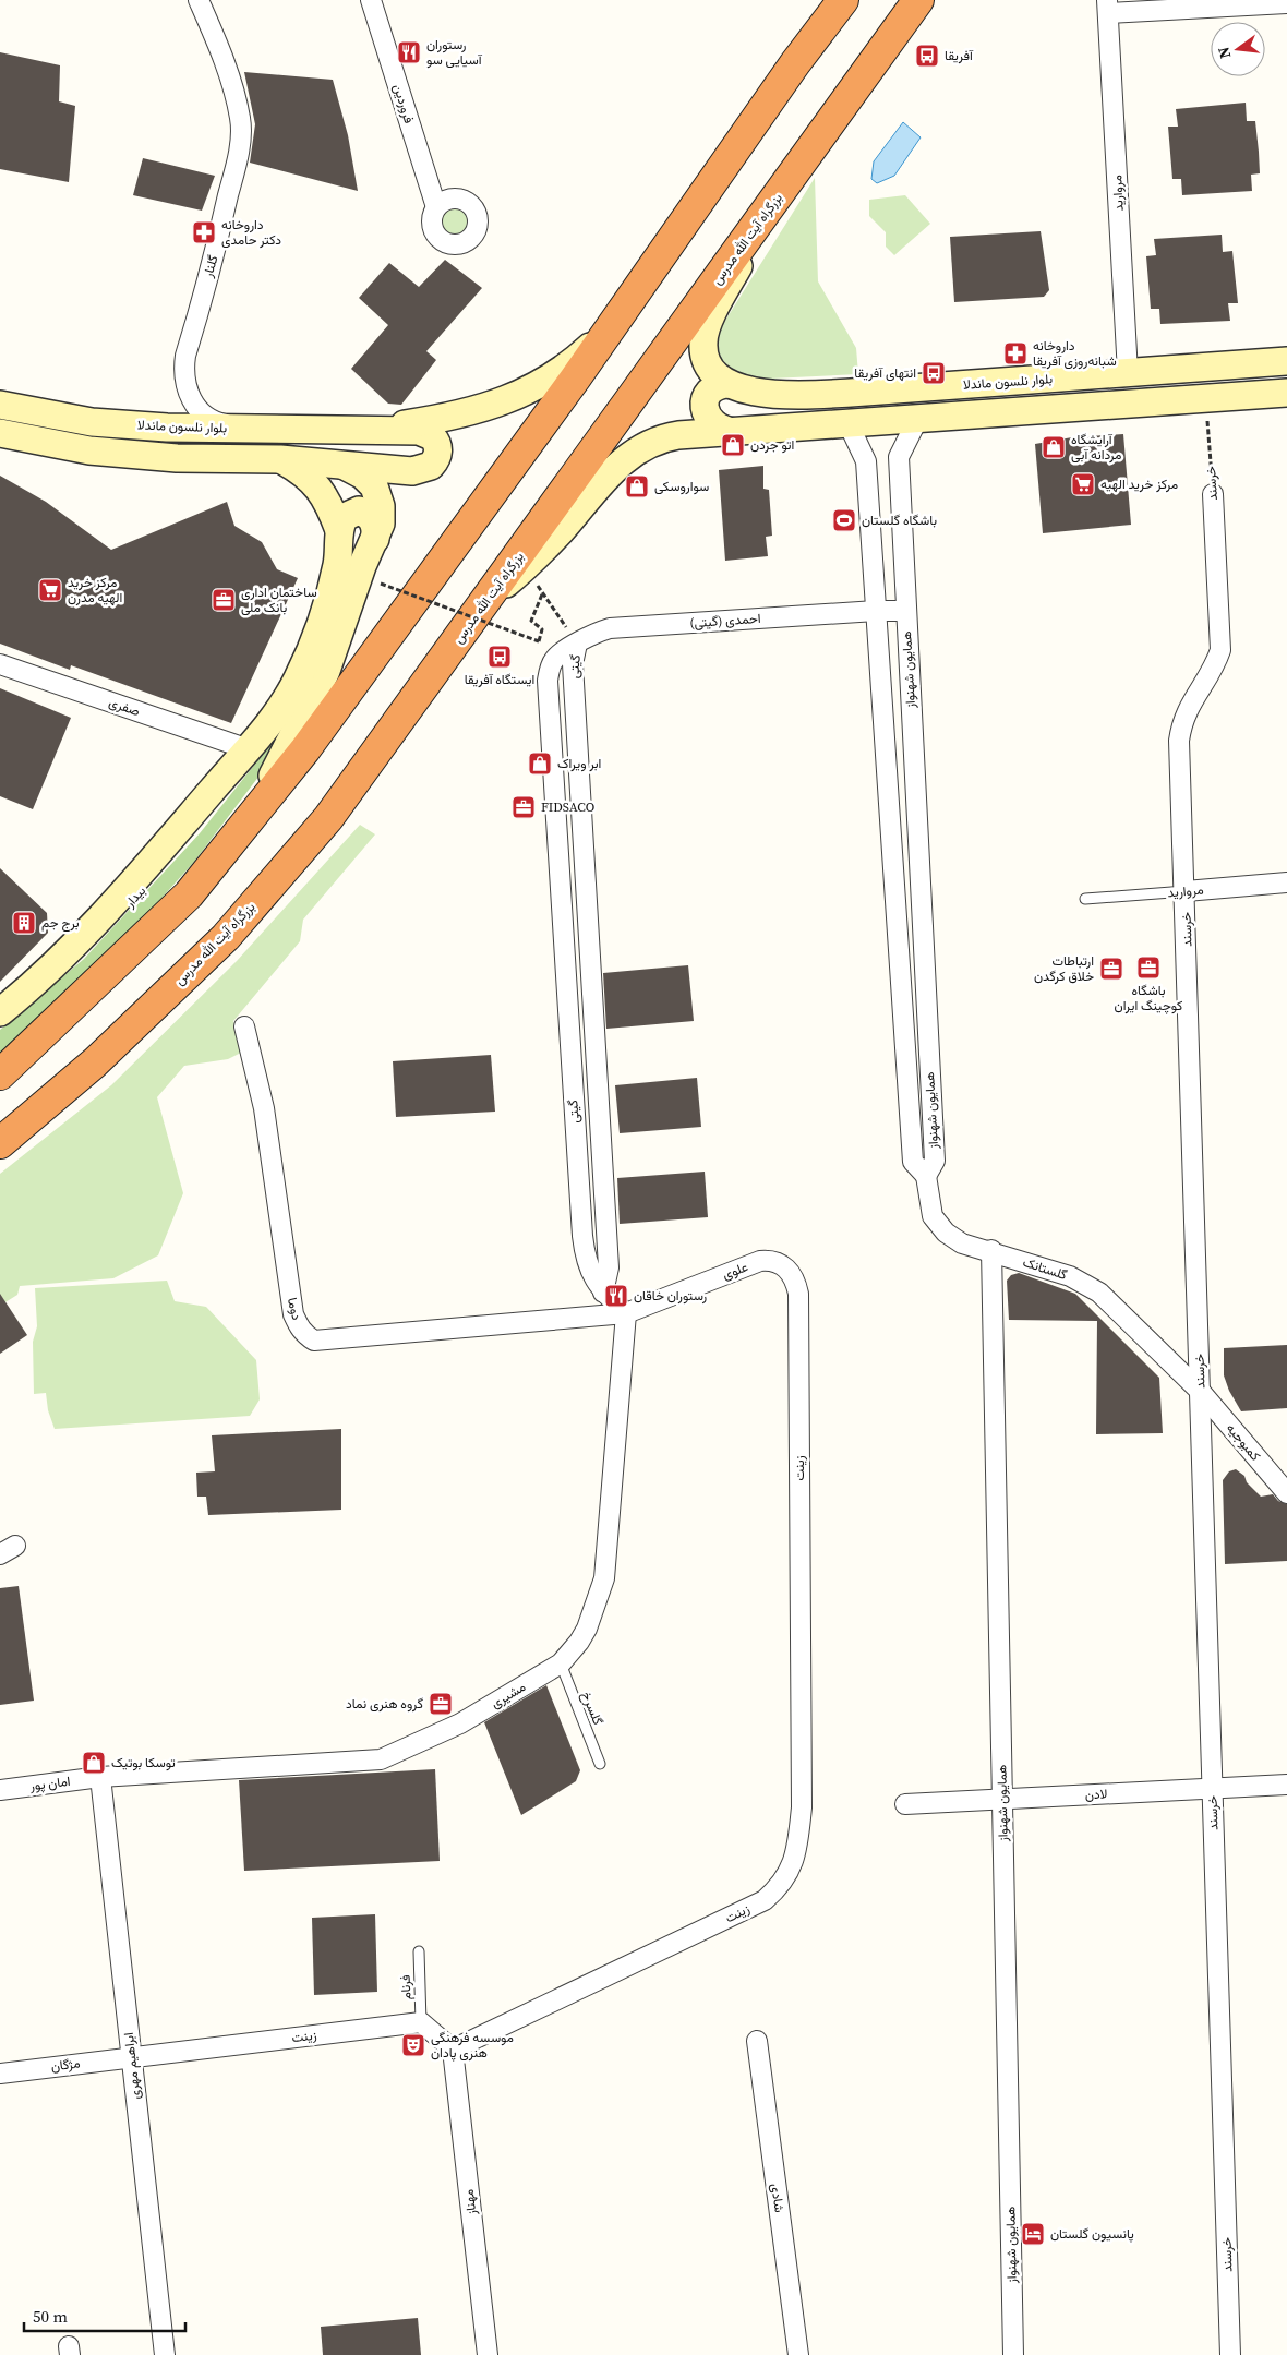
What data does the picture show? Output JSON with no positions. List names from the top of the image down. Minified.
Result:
{"streets":{"highway":["بزرگراه آیت الله مدرس"],"main road":["بلوار نلسون ماندلا","بیدار"],"street":["فروردین","مروارید","گلنار","خرسند","احمدی (گیتی)","گیتی","همایون شهنواز","صفری","گلستانک","علوی","دوما","کمبوجیه","زینت","مشیری","امان پور","لادن","مژگان","ابراهیم مهری","شادی","مهناز"],"lane":["گلسرخ","فرنام"]},"crossings":[["مروارید","بلوار نلسون ماندلا"],["مروارید","خرسند"],["گلنار","بلوار نلسون ماندلا"],["خرسند","گلستانک"],["خرسند","کمبوجیه"],["خرسند","لادن"],["احمدی (گیتی)","گیتی"],["احمدی (گیتی)","همایون شهنواز"],["گیتی","علوی"],["گیتی","دوما"],["گیتی","مشیری"],["همایون شهنواز","گلستانک"],["همایون شهنواز","لادن"],["صفری","بیدار"],["گلستانک","کمبوجیه"],["علوی","دوما"],["علوی","زینت"],["علوی","مشیری"],["دوما","مشیری"],["زینت","فرنام"],["زینت","مژگان"],["زینت","ابراهیم مهری"],["زینت","مهناز"],["مشیری","گلسرخ"],["مشیری","امان پور"],["مشیری","ابراهیم مهری"],["امان پور","ابراهیم مهری"],["مژگان","ابراهیم مهری"]],"places":{"restaurant":["رستوران آسیایی سو","رستوران خاقان"],"bus stop":["آفریقا","انتهای آفریقا","ایستگاه آفریقا"],"pharmacy":["داروخانه دکتر حامدی","داروخانه شبانه‌روزی آفریقا"],"shop":["اتو جردن","آرایشگاه مردانه آبی","سواروسکی","ابر ویراک","توسکا بوتیک"],"supermarket":["مرکز خرید الهیه","مرکز خرید الهیه مدرن"],"sports":["باشگاه گلستان"],"office":["ساختمان اداری بانک ملی","FIDSACO","باشگاه کوچینگ ایران","ارتباطات خلاق کرگدن","گروه هنری نماد"],"building":["برج جم"],"theatre":["موسسه فرهنگی هنری پادان"],"hotel":["پانسیون گلستان"]},"scale_bar":"50 m","north":"left"}
